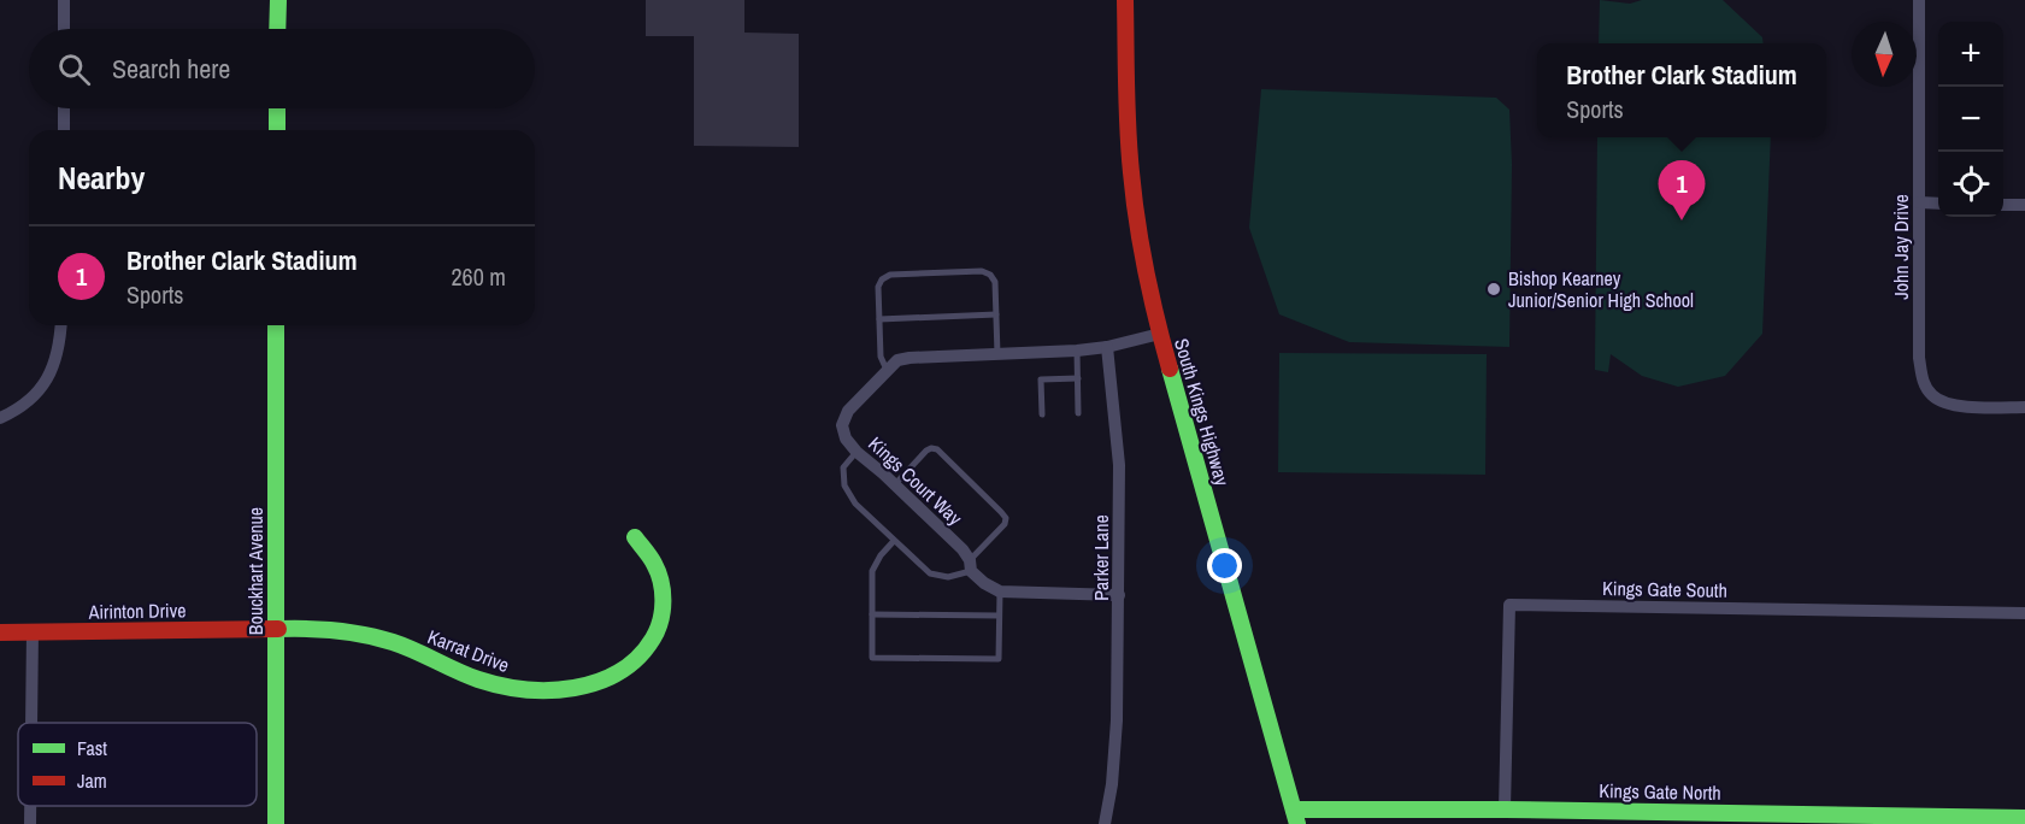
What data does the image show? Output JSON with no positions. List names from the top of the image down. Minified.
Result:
{"streets":{"street":["John Jay Drive","South Kings Highway","Kings Court Way","Parker Lane","Bouckhart Avenue","Kings Gate South","Airinton Drive","Karrat Drive","Kings Gate North"]},"crossings":[["South Kings Highway","Kings Gate North"],["Kings Court Way","Parker Lane"],["Bouckhart Avenue","Airinton Drive"],["Bouckhart Avenue","Karrat Drive"],["Kings Gate South","Kings Gate North"],["Airinton Drive","Karrat Drive"]],"places":["Bishop Kearney Junior/Senior High School"],"legend":["Fast","Jam"],"north":"bottom","page":{"map_buttons":["+","−"],"search":"Search here","popup":["Brother Clark Stadium","Sports"],"heading":"Nearby","pins":"1","list":[{"mark":"1","name":"Brother Clark Stadium","note":"Sports","value":"260 m"}]}}
